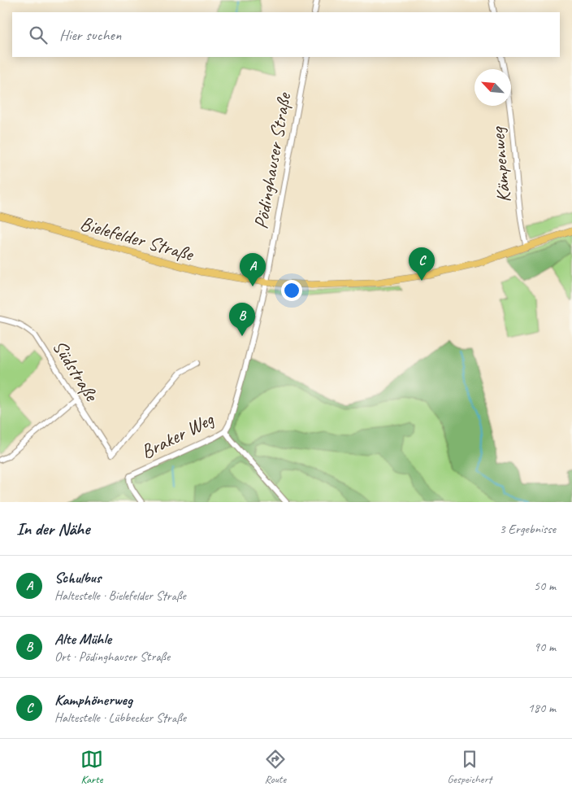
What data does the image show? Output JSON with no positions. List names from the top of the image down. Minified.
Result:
{"streets":{"main road":["Bielefelder Straße"],"street":["Pödinghauser Straße","Kämpenweg","Südstraße","Braker Weg"]},"crossings":[["Pödinghauser Straße","Bielefelder Straße"],["Pödinghauser Straße","Braker Weg"],["Kämpenweg","Bielefelder Straße"]],"north":"top left","page":{"search":"Hier suchen","pins":["C","A","B"],"heading":["In der Nähe","3 Ergebnisse"],"list":[{"mark":"A","name":"Schulbus","note":"Haltestelle · Bielefelder Straße","value":"50 m"},{"mark":"B","name":"Alte Mühle","note":"Ort · Pödinghauser Straße","value":"90 m"},{"mark":"C","name":"Kamphönerweg","note":"Haltestelle · Lübbecker Straße","value":"180 m"}],"nav":["Karte","Route","Gespeichert"]}}
